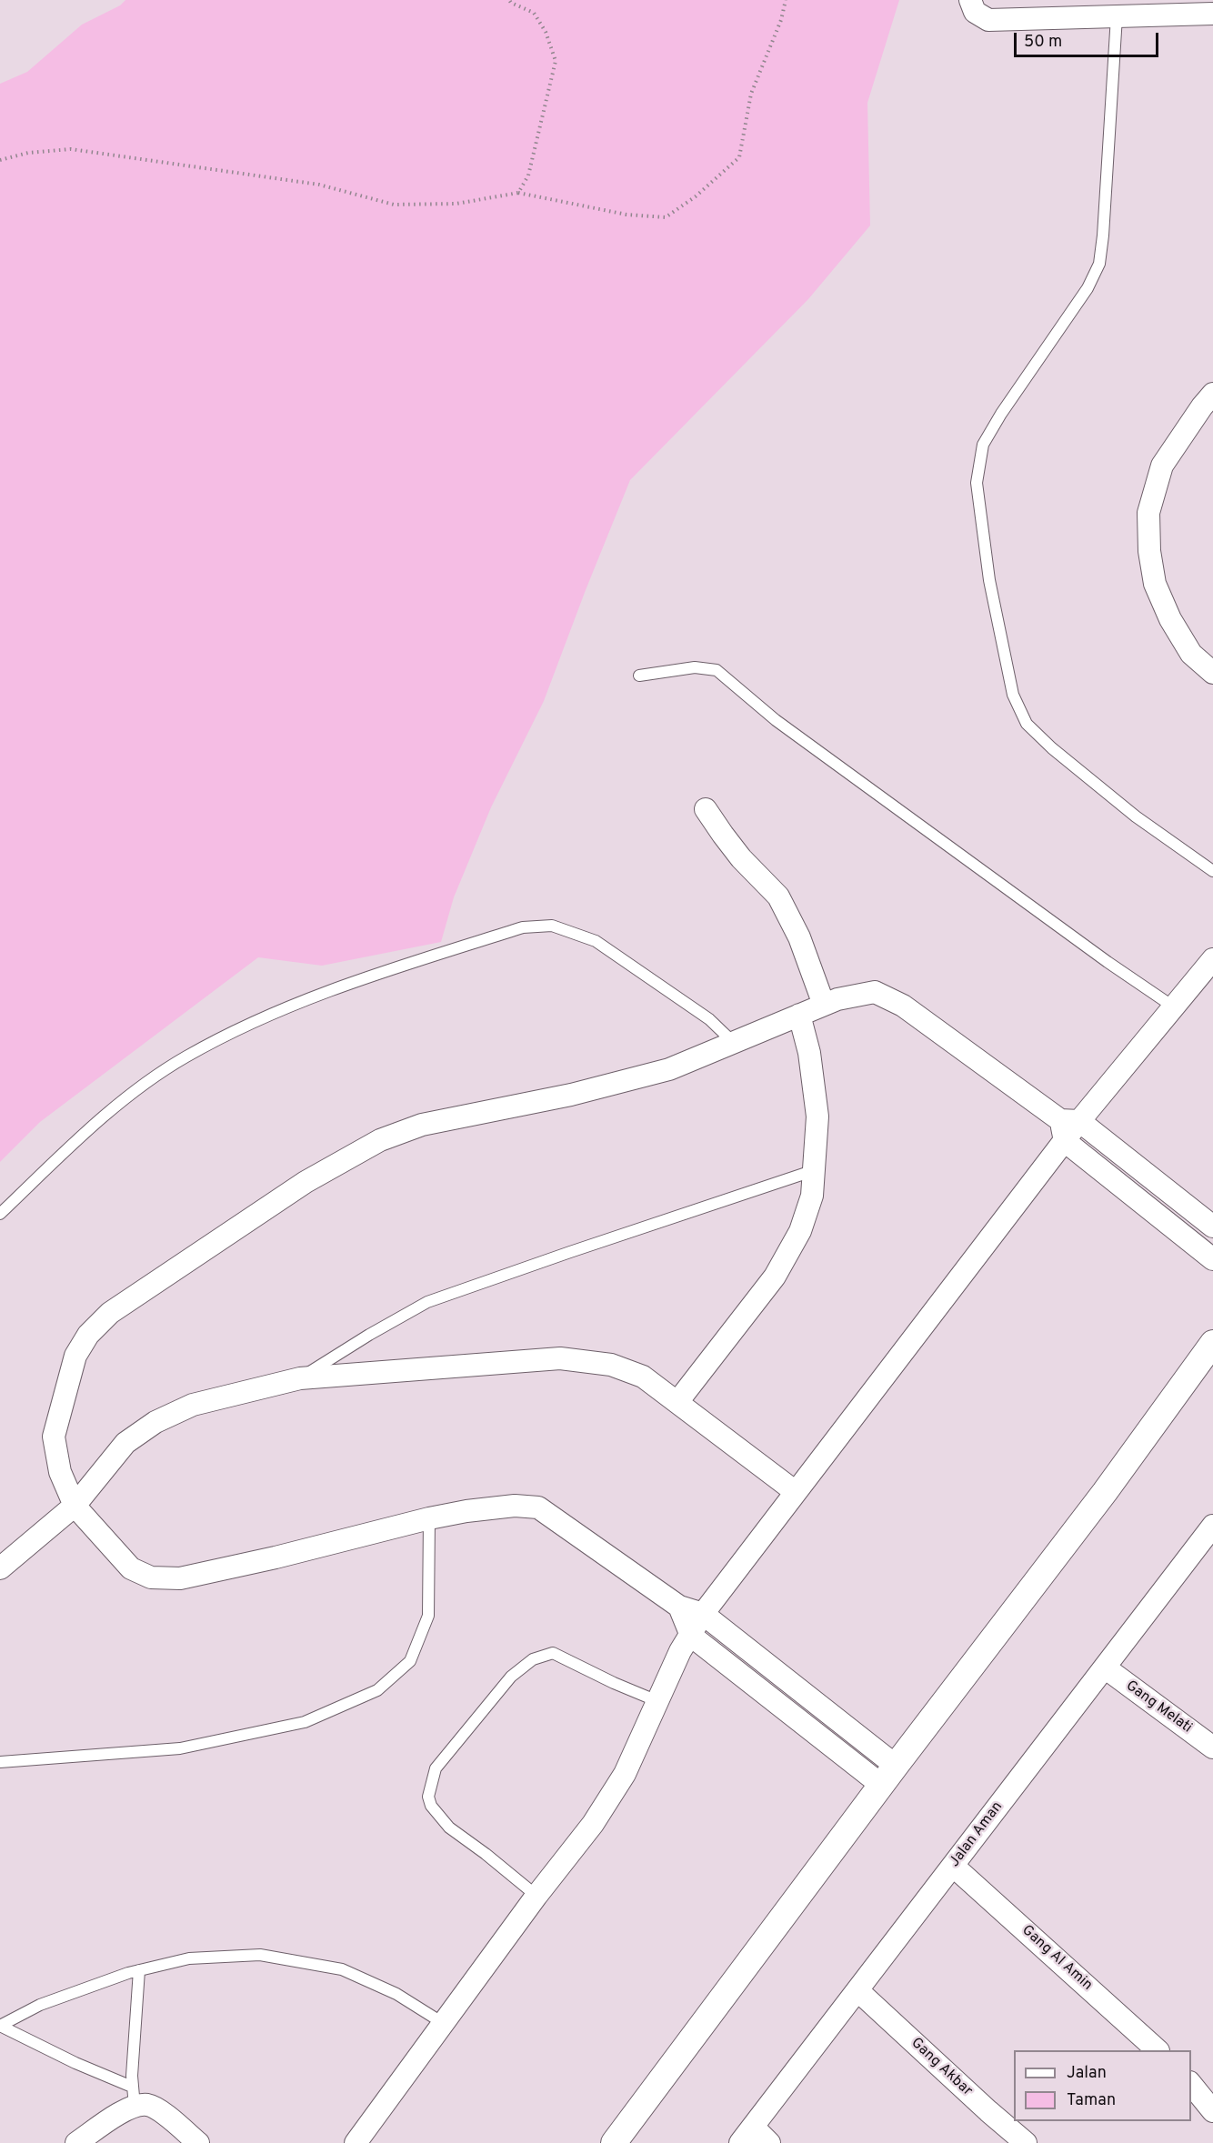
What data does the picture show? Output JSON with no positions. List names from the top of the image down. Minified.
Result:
{"streets":{"street":["Gang Melati","Jalan Aman","Gang Al Amin","Gang Akbar"]},"crossings":[["Gang Melati","Jalan Aman"],["Jalan Aman","Gang Al Amin"],["Jalan Aman","Gang Akbar"]],"legend":["Jalan","Taman"],"scale_bar":"50 m"}
